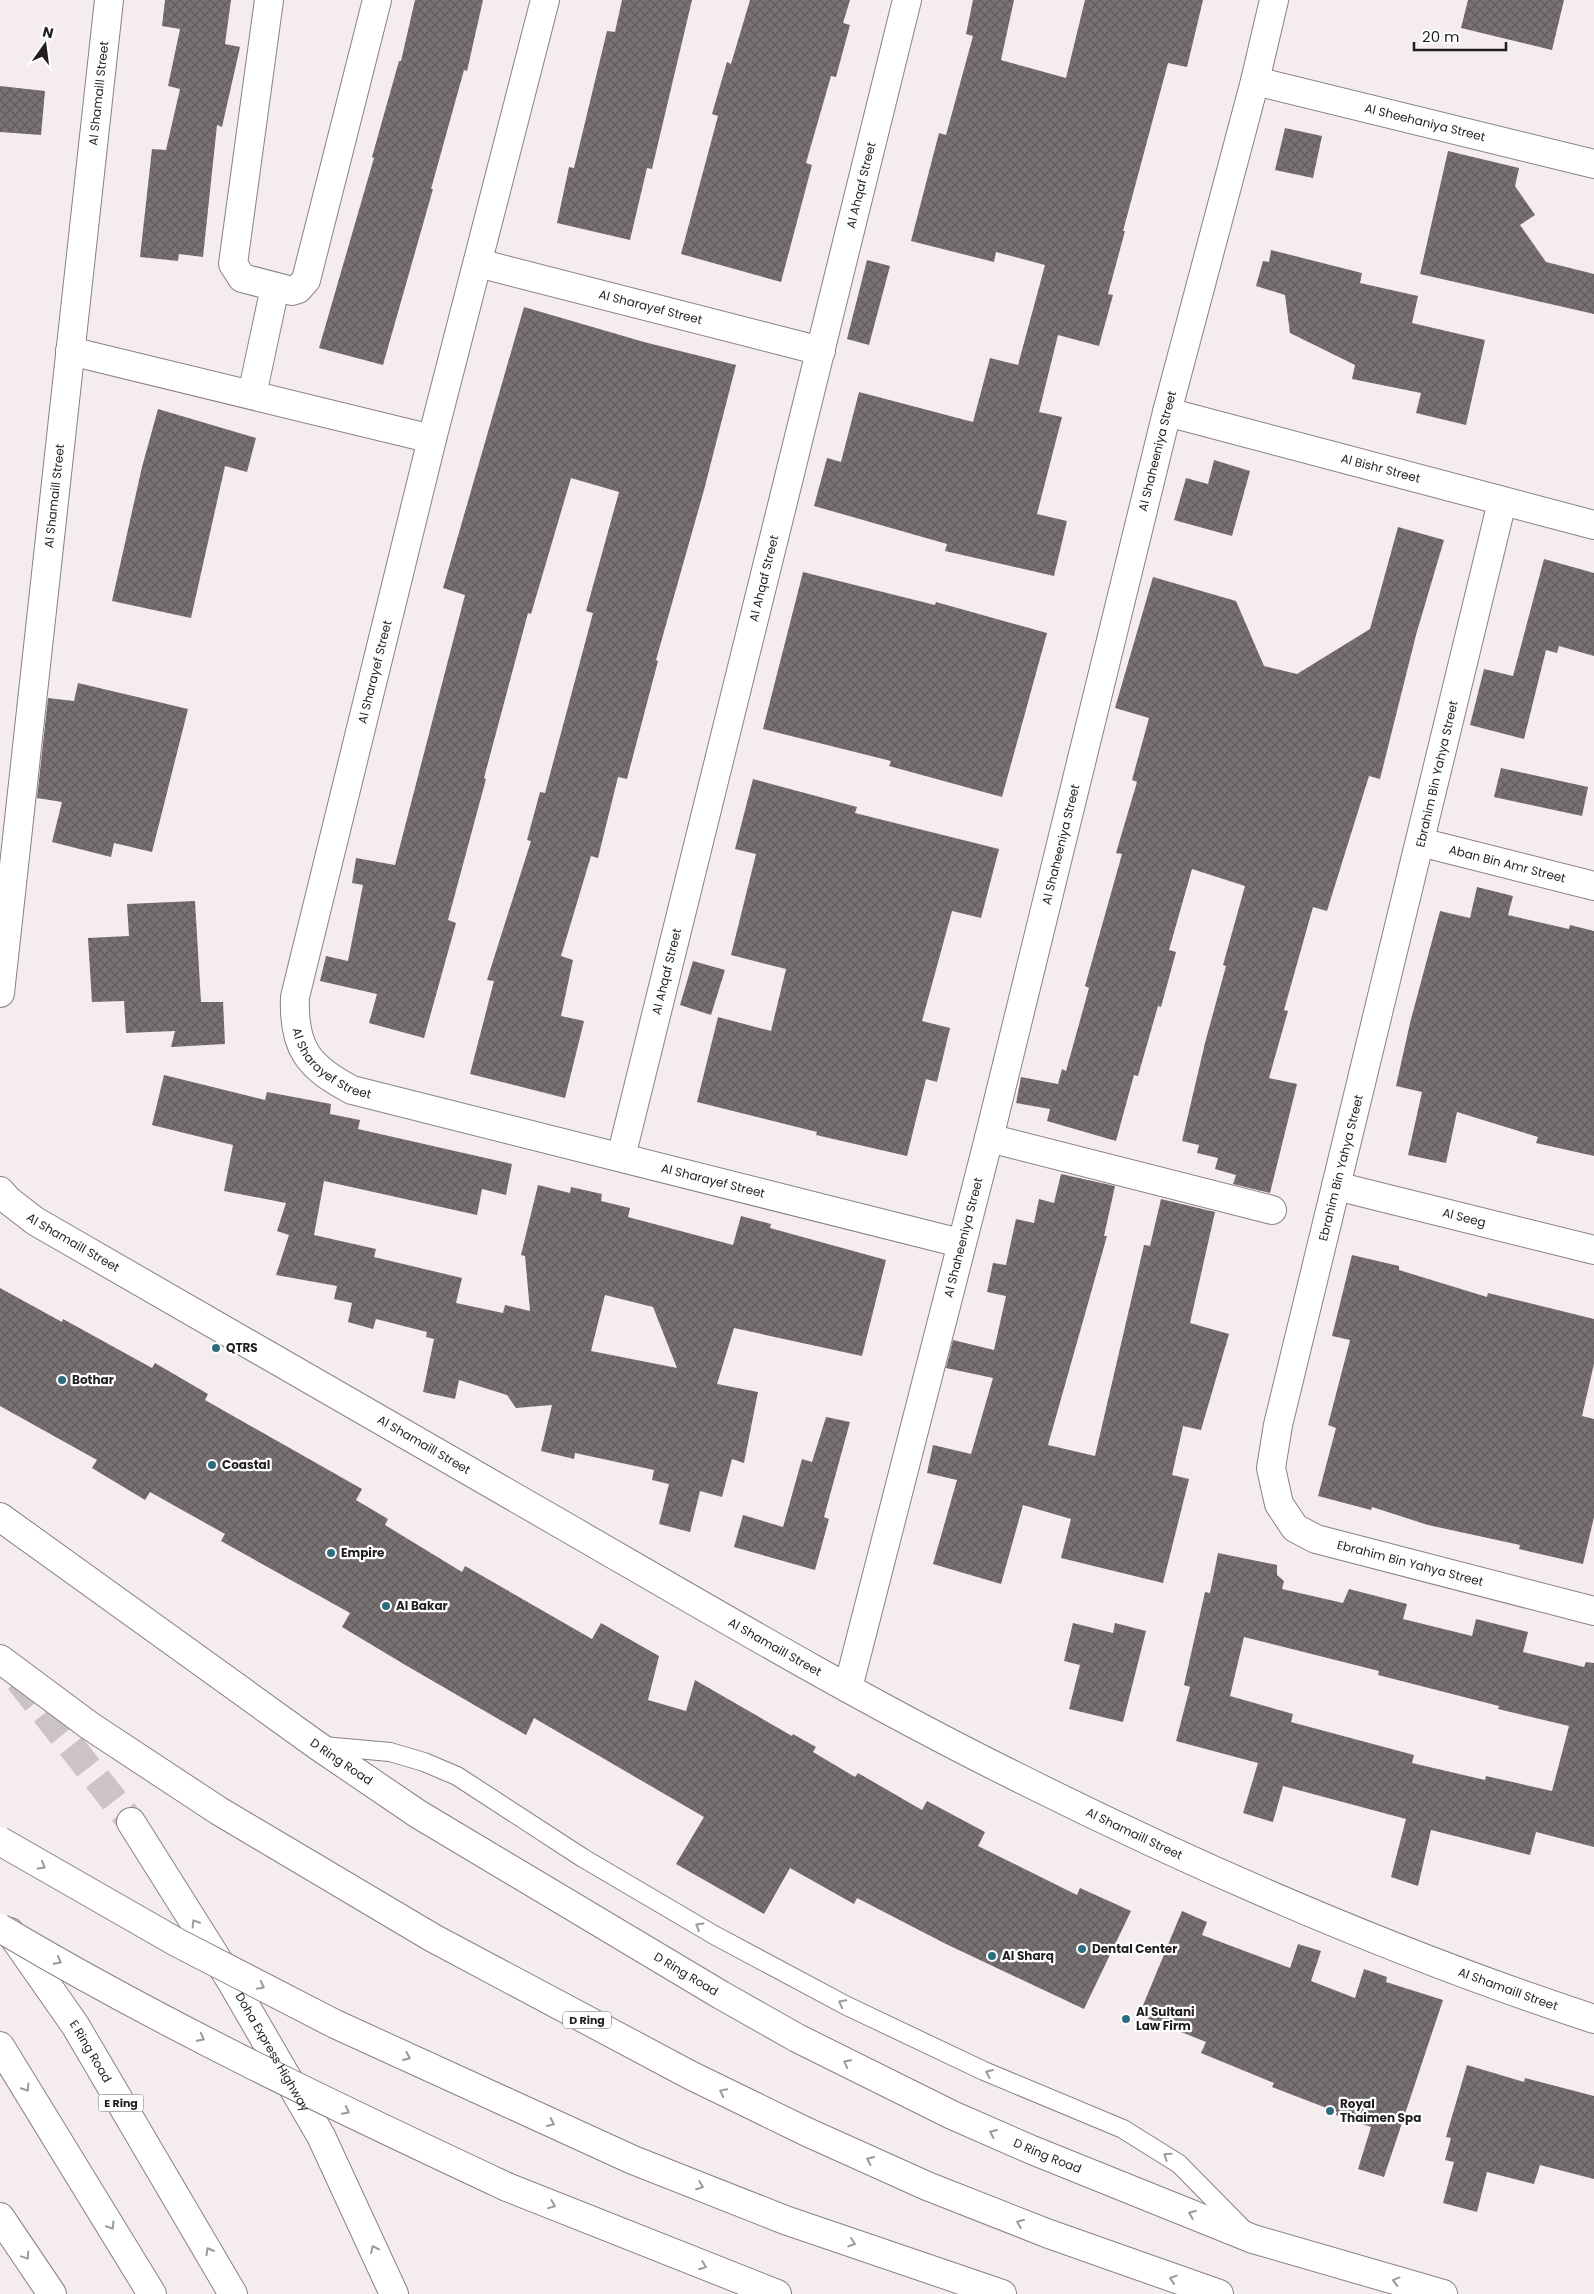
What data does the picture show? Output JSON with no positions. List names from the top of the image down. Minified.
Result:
{"streets":{"main road":["Al Shamaill Street","Al Sheehaniya Street","Al Ahqaf Street","Al Sharayef Street","Al Shaheeniya Street","Al Bishr Street","Ebrahim Bin Yahya Street","Aban Bin Amr Street","Al Seeg","D Ring Road","D Ring","E Ring Road","Doha Express Highway","E Ring"]},"crossings":[["Al Shamaill Street","Al Shaheeniya Street"],["Al Sheehaniya Street","Al Shaheeniya Street"],["Al Ahqaf Street","Al Sharayef Street"],["Al Sharayef Street","Al Shaheeniya Street"],["Al Shaheeniya Street","Al Bishr Street"],["Al Bishr Street","Ebrahim Bin Yahya Street"],["Ebrahim Bin Yahya Street","Aban Bin Amr Street"],["Ebrahim Bin Yahya Street","Al Seeg"]],"places":["QTRS","Bothar","Coastal","Empire","Al Bakar","Dental Center","Al Sharq","Al Sultani Law Firm","Royal Thaimen Spa"],"scale_bar":"20 m","north":"top"}
